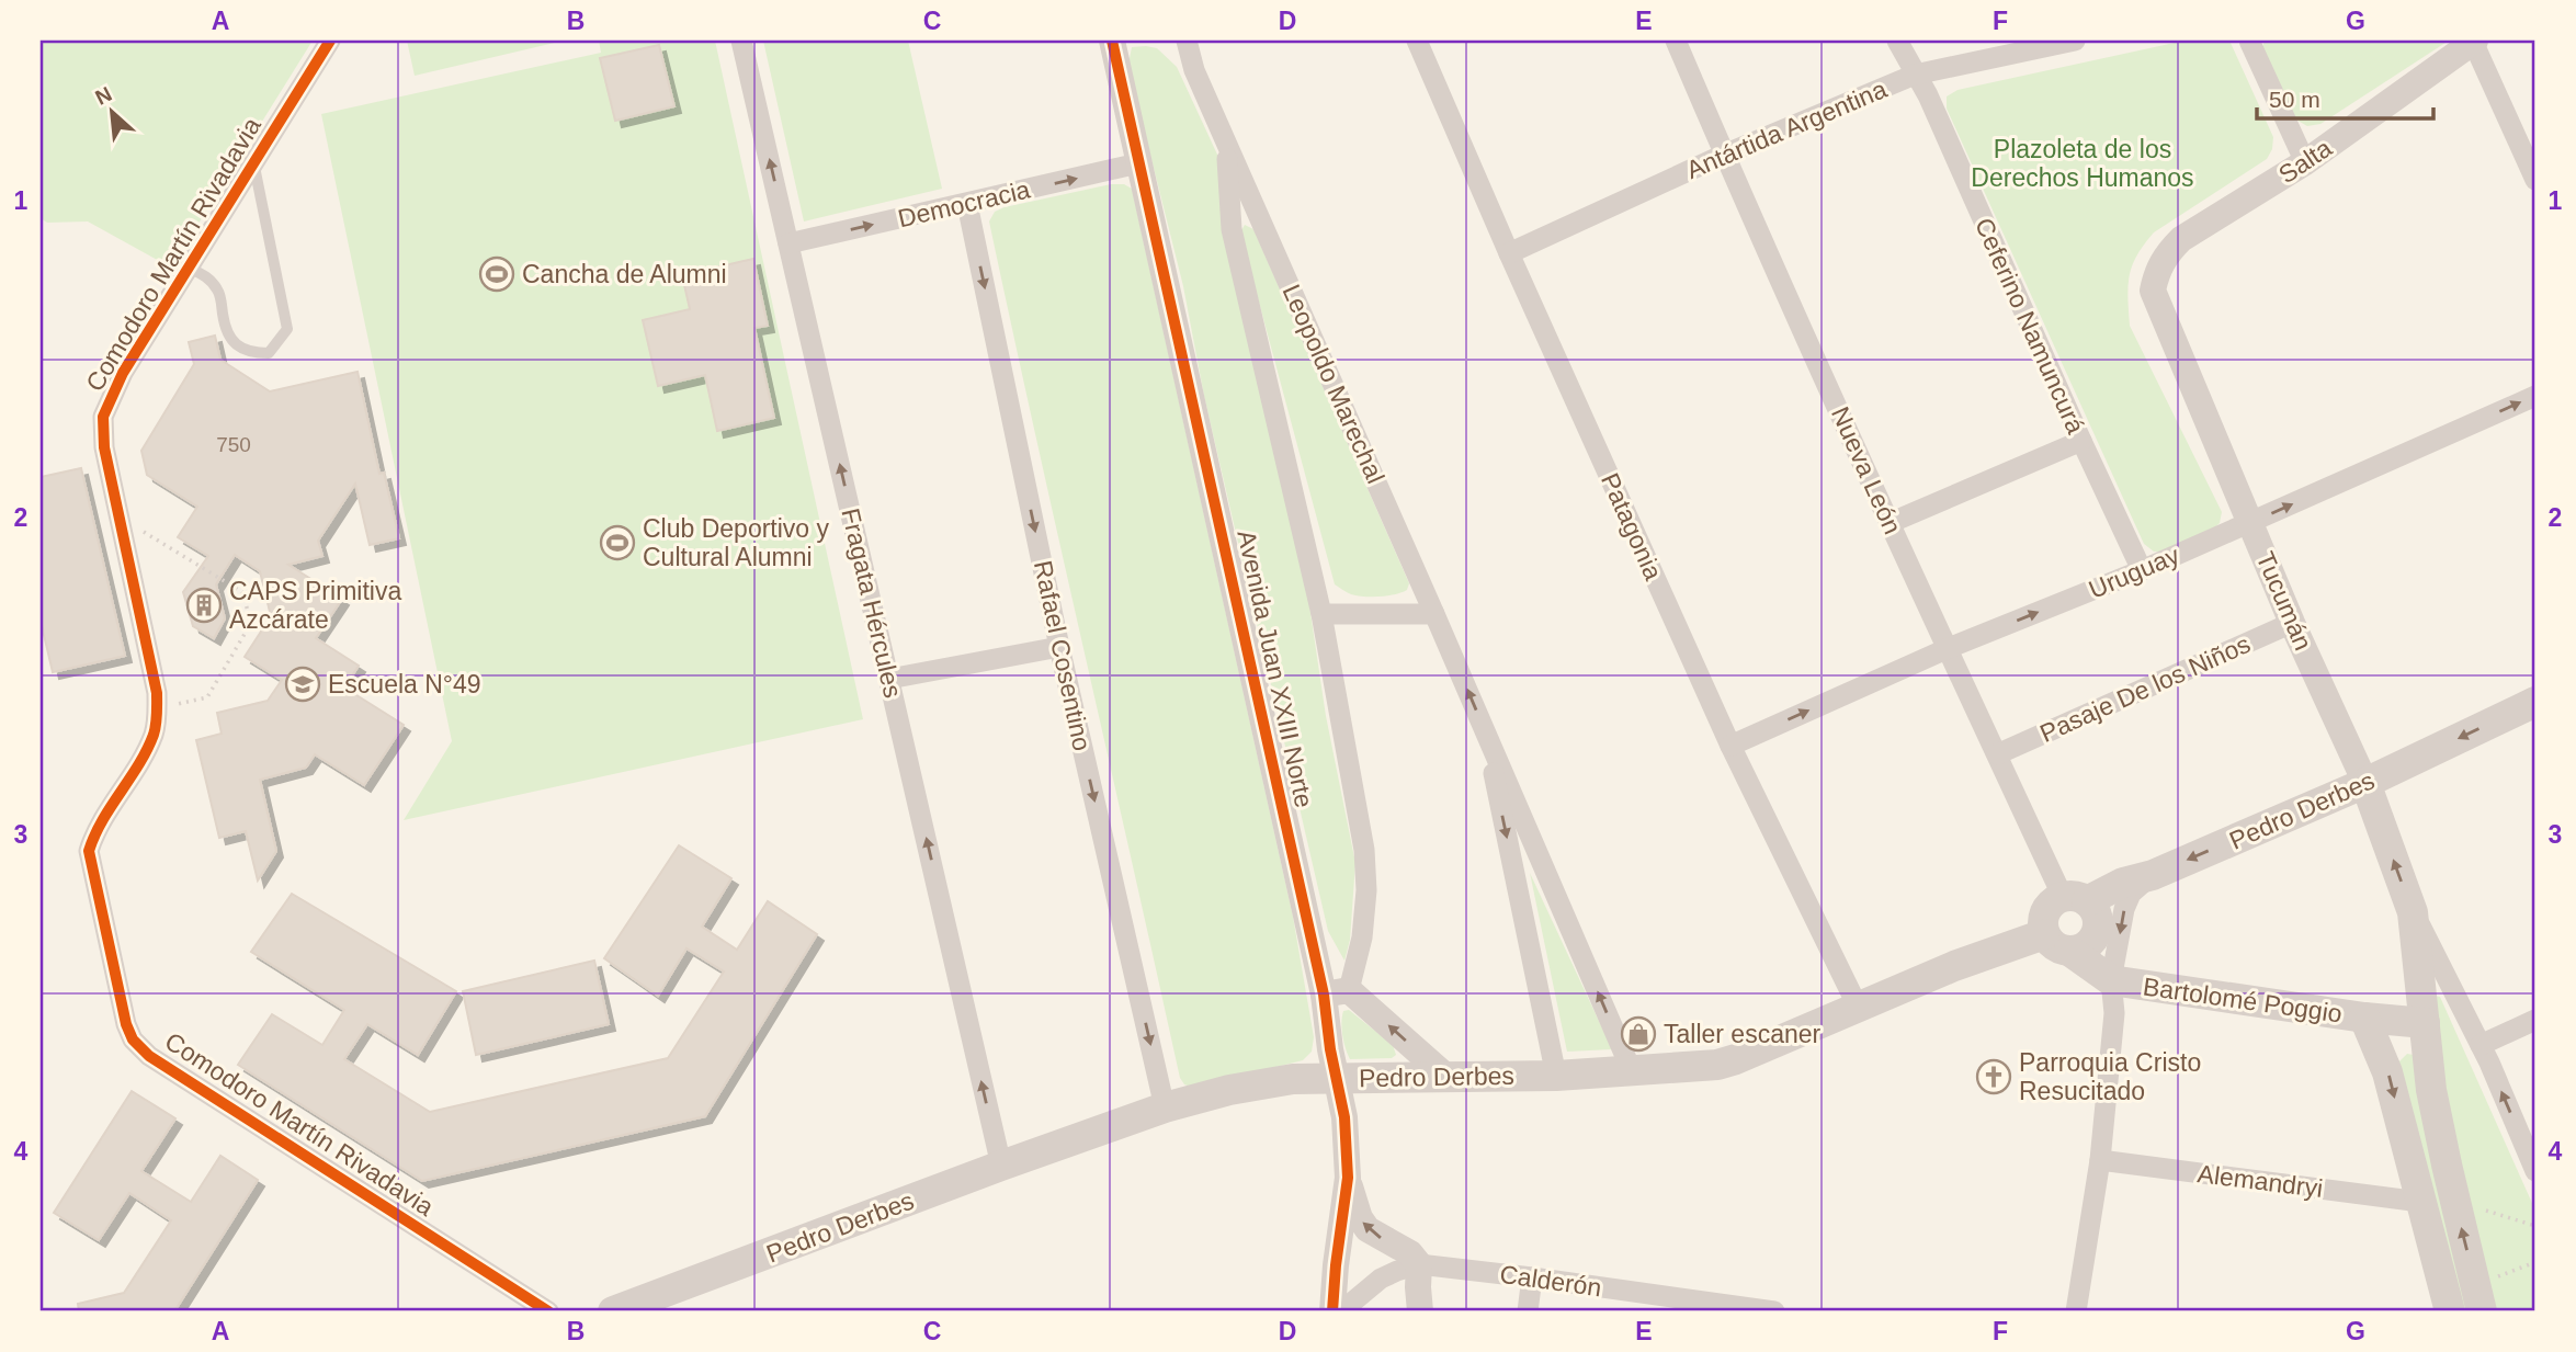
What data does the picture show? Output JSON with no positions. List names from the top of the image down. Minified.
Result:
{"streets":{"main road":["Tucumán","Pedro Derbes","Bartolomé Poggio"],"street":["Antártida Argentina","Salta","Democracia","Comodoro Martín Rivadavia","Ceferino Namuncurá","Leopoldo Marechal","Nueva León","Patagonia","Uruguay","Fragata Hércules","Rafael Cosentino","Avenida Juan XXIII Norte","Pasaje De los Niños","Alemandryi","Calderón"]},"crossings":[["Antártida Argentina","Ceferino Namuncurá"],["Antártida Argentina","Nueva León"],["Antártida Argentina","Patagonia"],["Salta","Tucumán"],["Democracia","Fragata Hércules"],["Democracia","Rafael Cosentino"],["Democracia","Avenida Juan XXIII Norte"],["Ceferino Namuncurá","Uruguay"],["Leopoldo Marechal","Avenida Juan XXIII Norte"],["Leopoldo Marechal","Pedro Derbes"],["Nueva León","Uruguay"],["Nueva León","Pasaje De los Niños"],["Nueva León","Pedro Derbes"],["Nueva León","Bartolomé Poggio"],["Patagonia","Uruguay"],["Patagonia","Pedro Derbes"],["Uruguay","Tucumán"],["Tucumán","Pasaje De los Niños"],["Tucumán","Pedro Derbes"],["Tucumán","Bartolomé Poggio"],["Fragata Hércules","Pedro Derbes"],["Rafael Cosentino","Pedro Derbes"],["Avenida Juan XXIII Norte","Pedro Derbes"],["Avenida Juan XXIII Norte","Calderón"],["Pedro Derbes","Bartolomé Poggio"]],"one_way":["Democracia","Uruguay","Fragata Hércules","Rafael Cosentino"],"parks":["Plazoleta de los Derechos Humanos"],"places":{"sports":["Cancha de Alumni","Club Deportivo y Cultural Alumni"],"building":["CAPS Primitiva Azcárate"],"school or university":["Escuela N°49"],"shop":["Taller escaner"],"church":["Parroquia Cristo Resucitado"]},"house_numbers":["750"],"scale_bar":"50 m","north":"top left","grid":{"columns":["A","B","C","D","E","F","G"],"rows":["1","2","3","4"]}}
